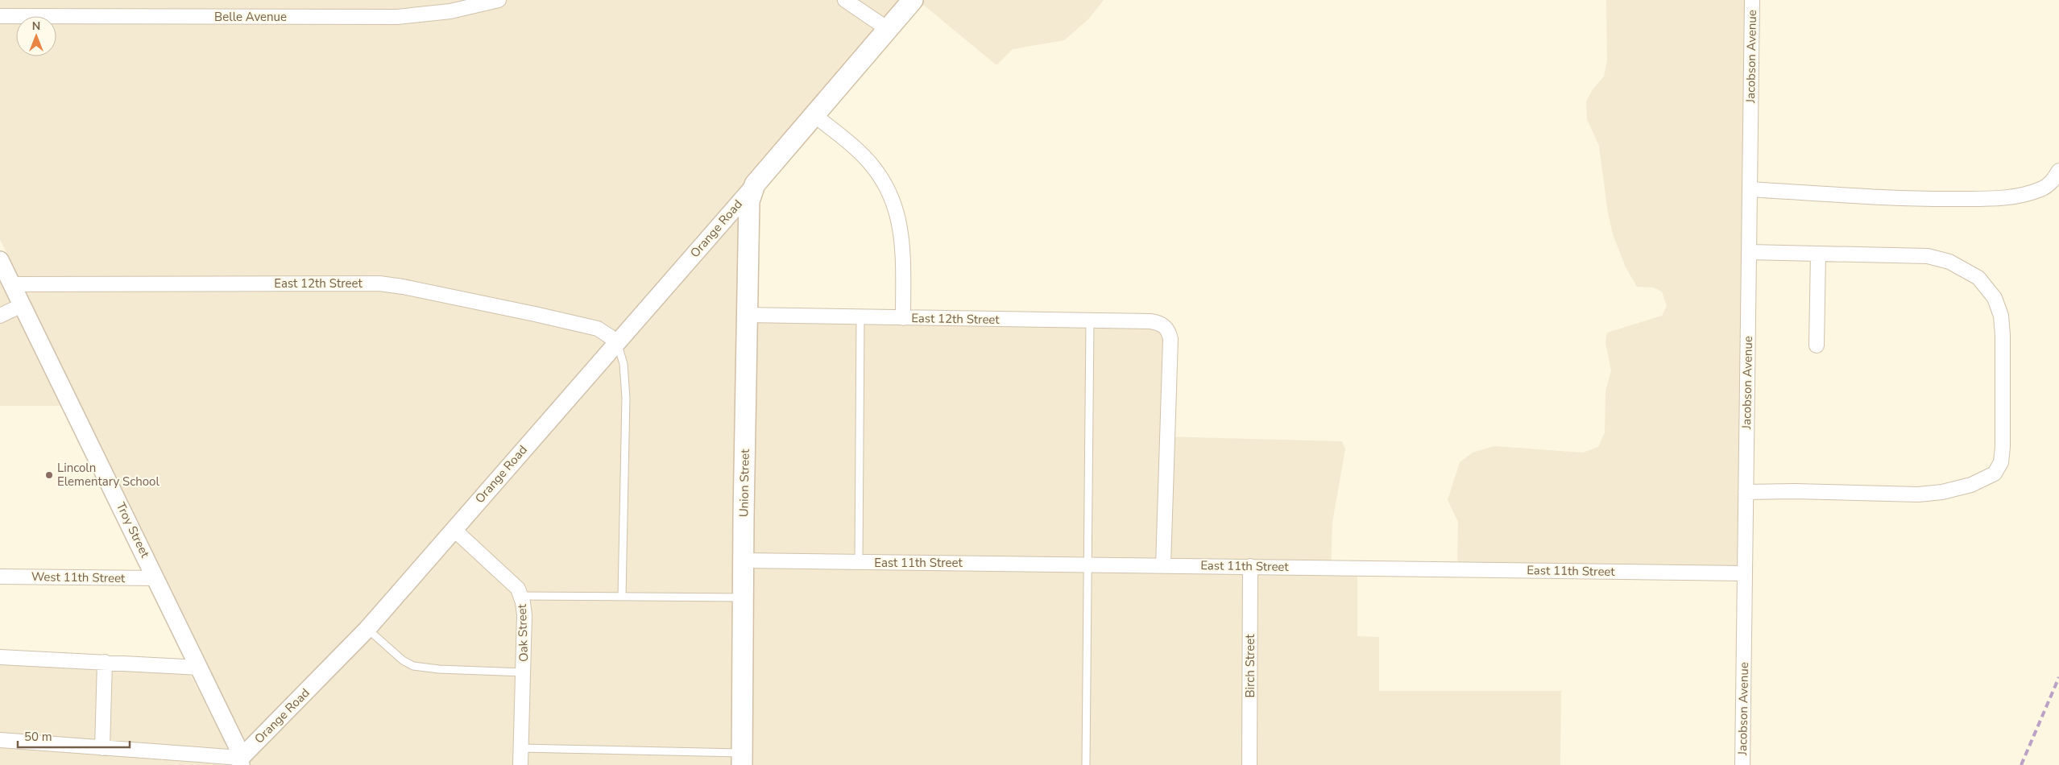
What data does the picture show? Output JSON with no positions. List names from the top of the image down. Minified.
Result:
{"streets":{"main road":["Orange Road","Union Street"],"street":["Belle Avenue","Jacobson Avenue","East 12th Street","Troy Street","East 11th Street","West 11th Street","Oak Street","Birch Street"]},"crossings":[["Jacobson Avenue","East 11th Street"],["Orange Road","East 12th Street"],["Orange Road","Union Street"],["Orange Road","Troy Street"],["Orange Road","Oak Street"],["East 12th Street","Union Street"],["East 12th Street","Troy Street"],["East 12th Street","East 11th Street"],["Union Street","East 11th Street"],["Troy Street","West 11th Street"],["East 11th Street","Birch Street"]],"places":["Lincoln Elementary School"],"scale_bar":"50 m","north":"top"}
